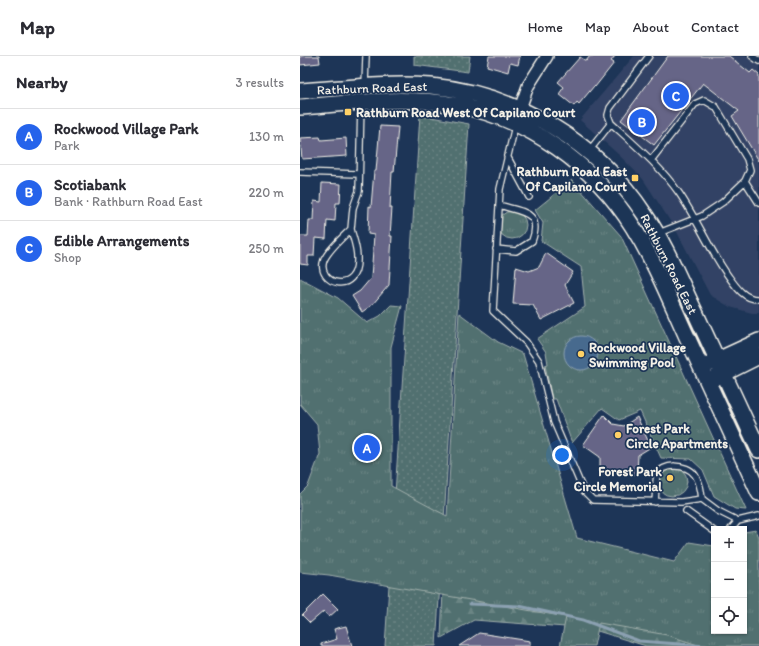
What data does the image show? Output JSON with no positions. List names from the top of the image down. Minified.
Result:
{"streets":{"street":["Rathburn Road East"]},"places":{"transit":["Rathburn Road West Of Capilano Court","Rathburn Road East Of Capilano Court"],"other":["Rockwood Village Swimming Pool","Forest Park Circle Apartments","Forest Park Circle Memorial"]},"page":{"header":"Map","nav":["Home","Map","About","Contact"],"heading":["Nearby","3 results"],"pins":["C","B","A"],"list":[{"mark":"A","name":"Rockwood Village Park","note":"Park","value":"130 m"},{"mark":"B","name":"Scotiabank","note":"Bank · Rathburn Road East","value":"220 m"},{"mark":"C","name":"Edible Arrangements","note":"Shop","value":"250 m"}],"map_buttons":["+","−"]}}
